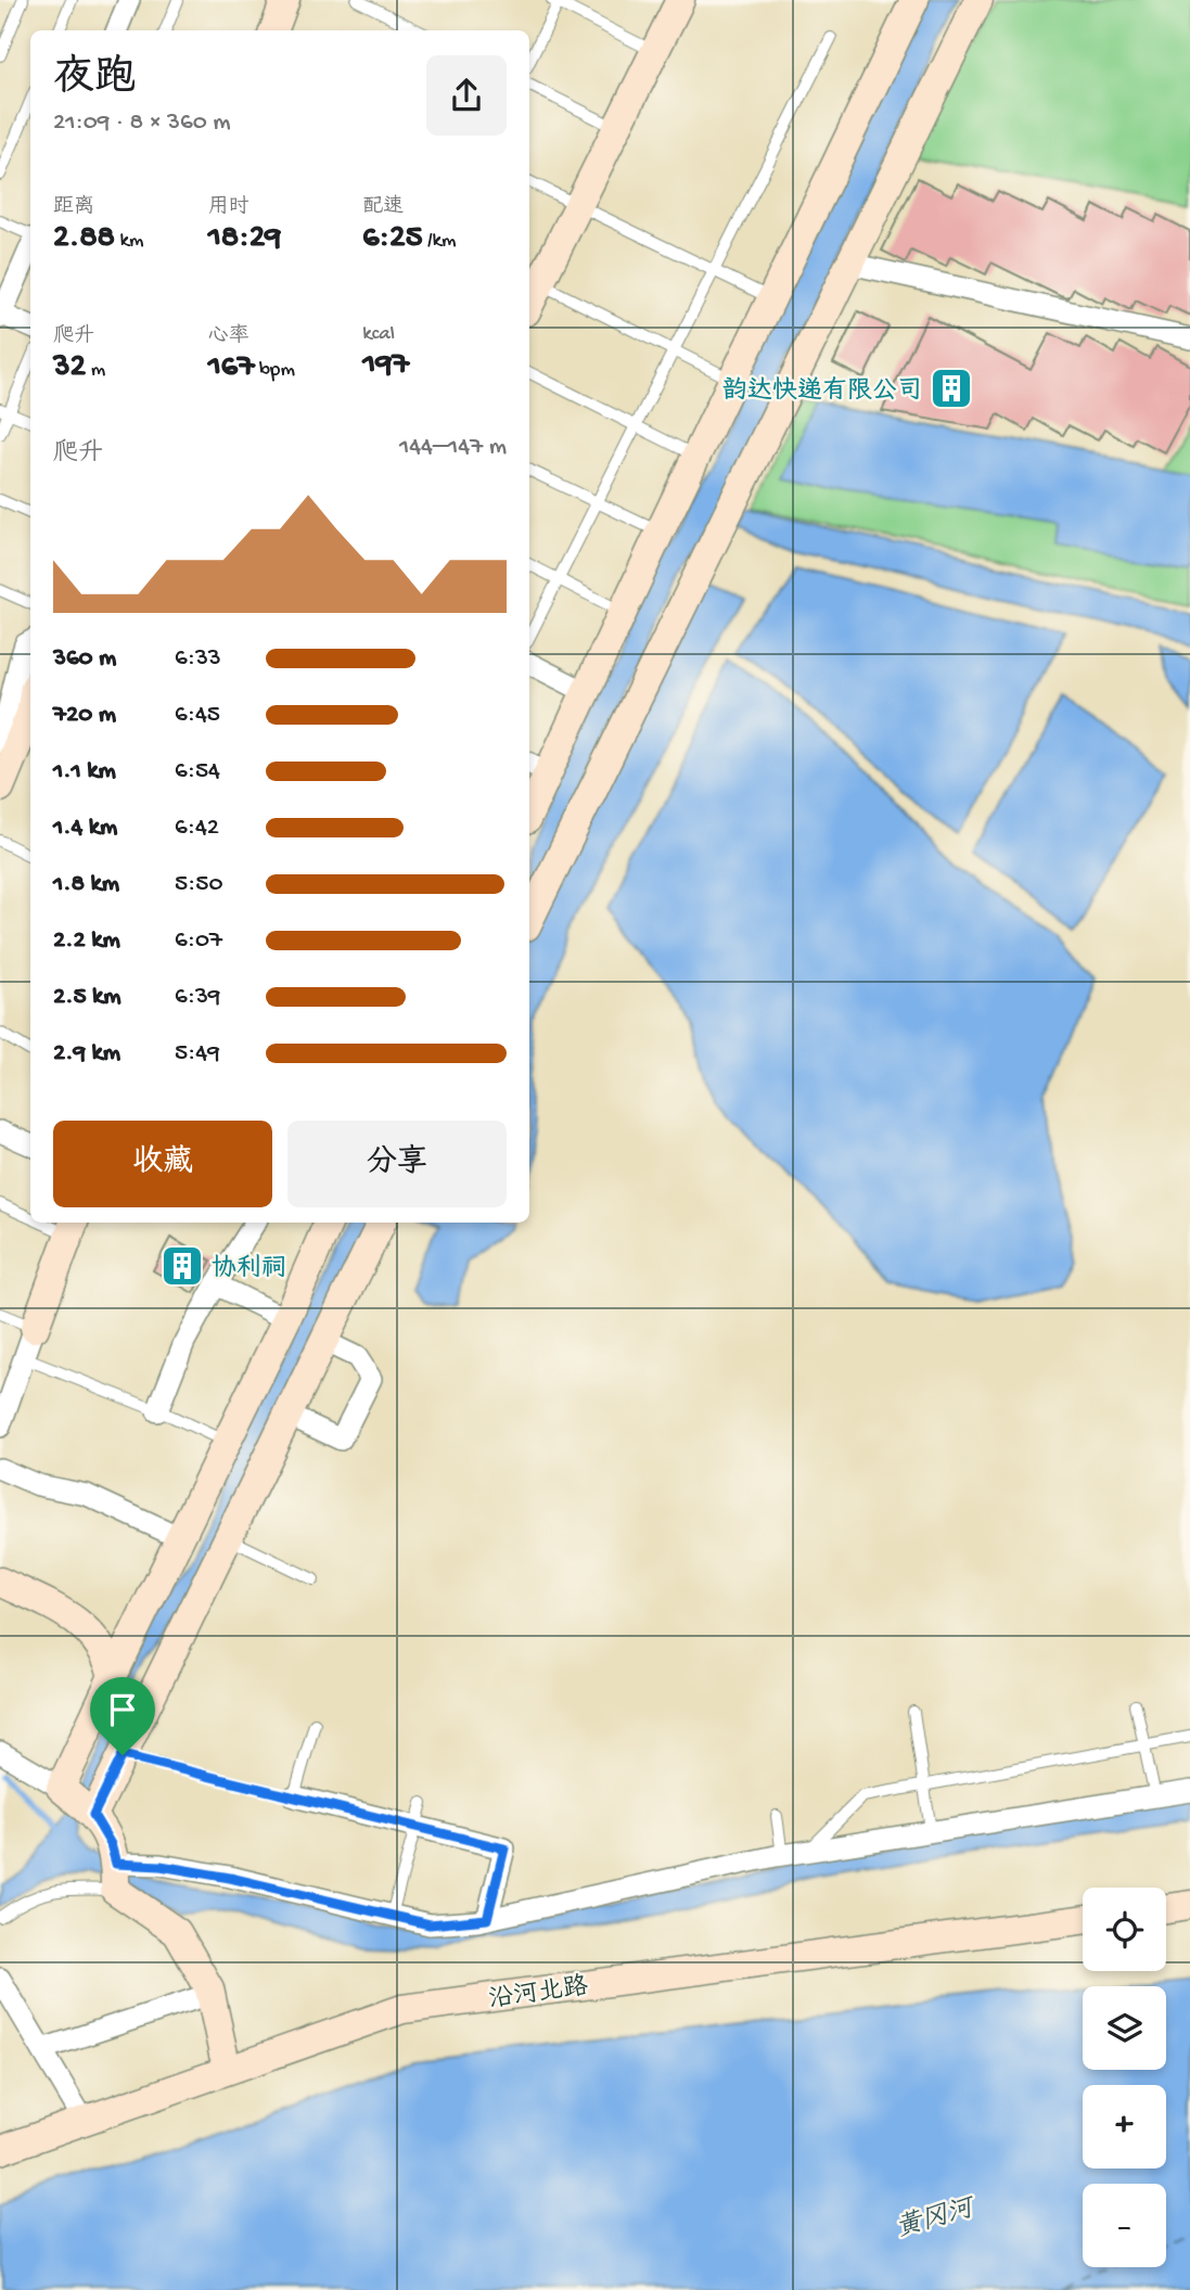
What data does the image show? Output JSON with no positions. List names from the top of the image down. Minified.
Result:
{"streets":{"street":["沿河北路"]},"water":["黄冈河"],"places":{"building":["韵达快递有限公司","协利祠"]},"page":{"heading":["夜跑","21:09 · 8 × 360 m"],"stats":[["距离","2.88 km"],["用时","18:29"],["配速","6:25 /km"],["爬升","32 m"],["心率","167 bpm"],["kcal","197"]],"chart":["爬升","144–147 m"],"list":[{"name":"360 m","note":"6:33"},{"name":"720 m","note":"6:45"},{"name":"1.1 km","note":"6:54"},{"name":"1.4 km","note":"6:42"},{"name":"1.8 km","note":"5:50"},{"name":"2.2 km","note":"6:07"},{"name":"2.5 km","note":"6:39"},{"name":"2.9 km","note":"5:49"}],"buttons":["收藏","分享"],"map_buttons":["+","−"]}}
